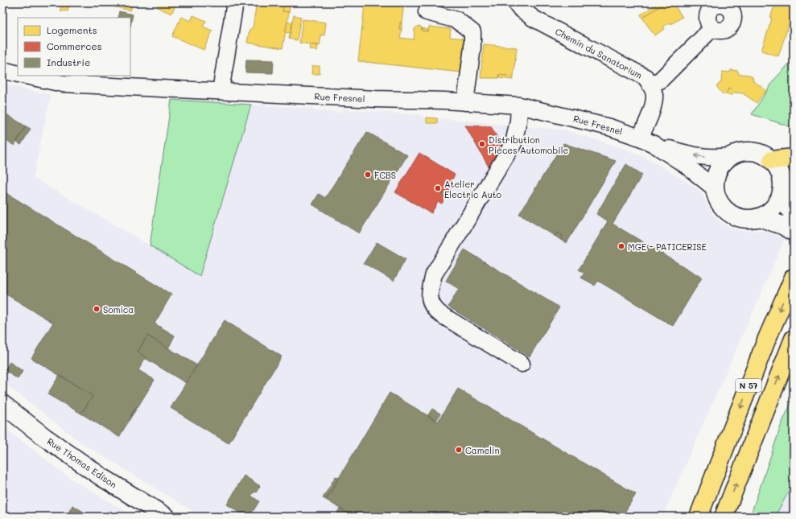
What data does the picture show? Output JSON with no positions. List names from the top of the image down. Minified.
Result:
{"streets":{"highway":["N 57"],"street":["Chemin du Sanatorium","Rue Fresnel","Rue Thomas Edison"]},"crossings":[["Chemin du Sanatorium","Rue Fresnel"]],"places":["Distribution Pièces Automobile","FCBS","Atelier Electric Auto","MGE - PATICERISE","Somica","Camelin"],"legend":["Logements","Commerces","Industrie"]}
